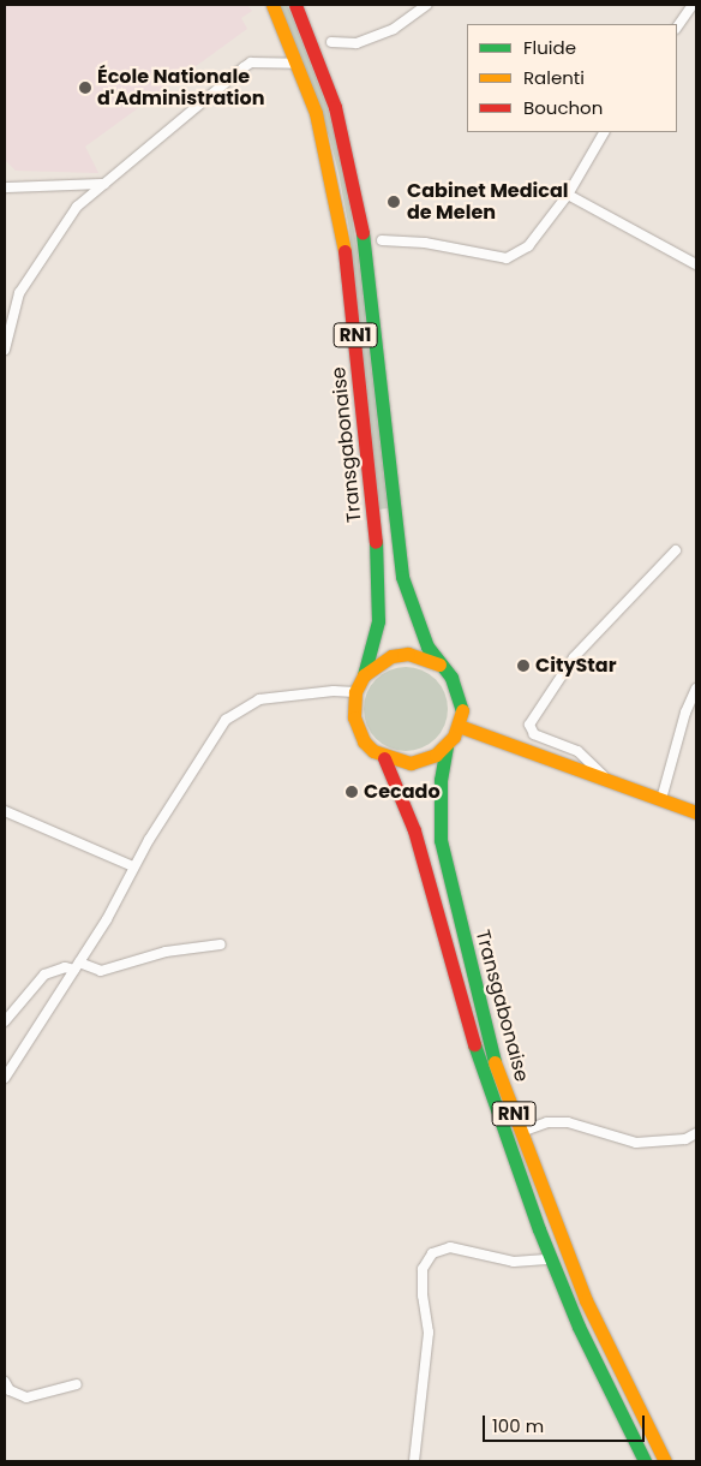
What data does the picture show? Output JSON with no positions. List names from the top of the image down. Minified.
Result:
{"streets":{"main road":["RN1","Transgabonaise"]},"crossings":[["RN1","Transgabonaise"]],"places":["École Nationale d'Administration","Cabinet Medical de Melen","CityStar","Cecado"],"legend":["Fluide","Ralenti","Bouchon"],"scale_bar":"100 m"}
